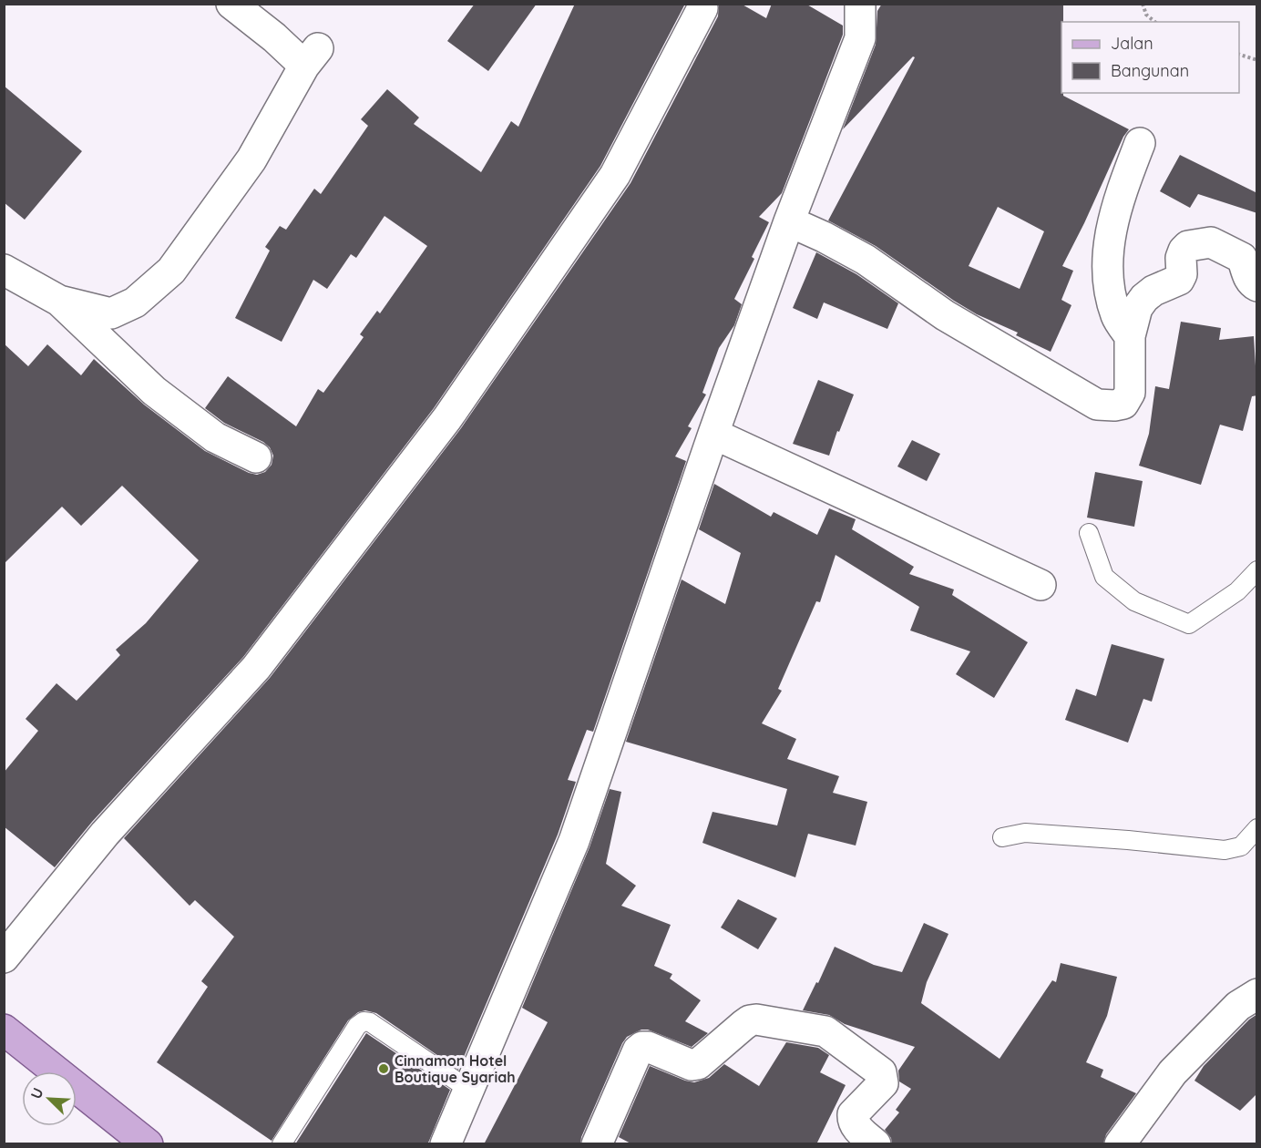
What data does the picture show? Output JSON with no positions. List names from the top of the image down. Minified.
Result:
{"places":["Cinnamon Hotel Boutique Syariah"],"legend":["Jalan","Bangunan"],"north":"top left"}
